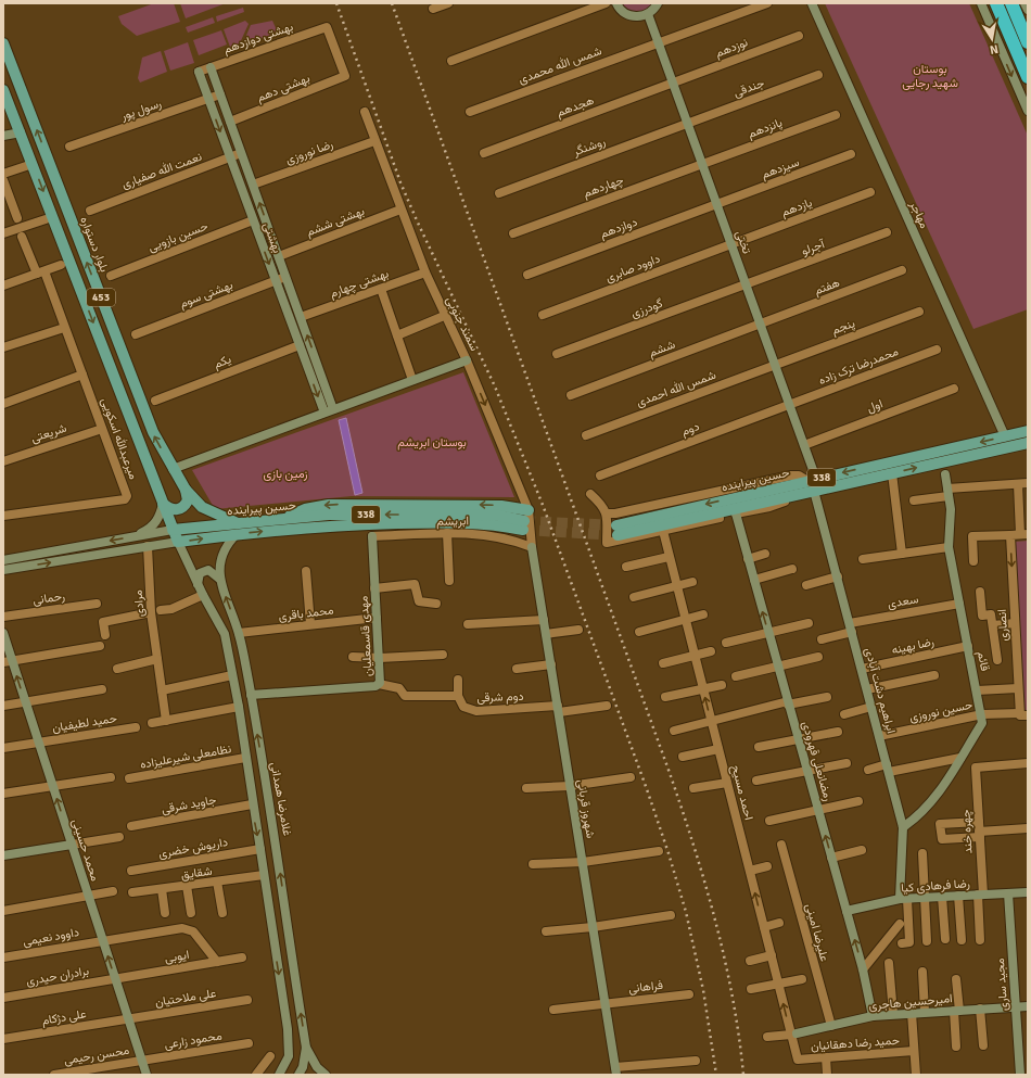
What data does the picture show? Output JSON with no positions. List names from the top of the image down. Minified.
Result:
{"streets":{"main road":["بلوار دستواره","453","338","حسین پیراینده"],"street":["بهشتی دوازدهم","نوزدهم","شمس الله محمدی","بهشتی دهم","جندقی","هجدهم","رسول پور","پانزدهم","روشنگر","رضا نوروزی","سیزدهم","نعمت الله صفیاری","چهاردهم","یازدهم","مهاجر","بهشتی ششم","دوازدهم","حسین بازویی","بهشتی","تختی","آجرلو","داوود صابری","بهشتی چهارم","هفتم","بهشتی سوم","گودرزی","سمند جنوبی","پنجم","ششم","یکم","محمدرضا ترک زاده","شمس الله احمدی","اول","دوم","شریعتی","میرعبدالله اسکویی","ابریشم","رحمانی","سعدی","مرادی","محمد باقری","انصاری","مهدی قاسمعلیان","رضا بهینه","قائم","ابراهیم دشت آبادی","دوم شرقی","حسین نوروزی","حمید لطیفیان","نظامعلی شیرعلیزاده","رمضانعلی قهرودی","احمد مسیح","غلامرضا همدانی","جاوید شرقی","شهروز قربانی","چهره خند","داریوش خضری","محمد حسینی","شقایق","رضا فرهادی کیا","علیرضا امینی","داوود نعیمی","ایوبی","برادران حیدری","مجید ساری","فراهانی","علی ملاحتیان","امیرحسین هاجری","علی دژکام","محمود زارعی","حمید رضا دهقانیان","محسن رحیمی"]},"crossings":[["بهشتی دوازدهم","بهشتی دهم"],["بهشتی دوازدهم","بهشتی"],["نوزدهم","هجدهم"],["نوزدهم","تختی"],["شمس الله محمدی","تختی"],["جندقی","روشنگر"],["جندقی","تختی"],["هجدهم","تختی"],["رسول پور","بهشتی"],["پانزدهم","چهاردهم"],["پانزدهم","تختی"],["روشنگر","تختی"],["رضا نوروزی","سمند جنوبی"],["سیزدهم","دوازدهم"],["سیزدهم","تختی"],["نعمت الله صفیاری","بهشتی"],["چهاردهم","تختی"],["یازدهم","تختی"],["یازدهم","داوود صابری"],["مهاجر","حسین پیراینده"],["بهشتی ششم","سمند جنوبی"],["دوازدهم","تختی"],["حسین بازویی","بهشتی"],["بهشتی","بهشتی سوم"],["بهشتی","یکم"],["تختی","آجرلو"],["تختی","داوود صابری"],["تختی","هفتم"],["تختی","گودرزی"],["تختی","پنجم"],["تختی","ششم"],["تختی","محمدرضا ترک زاده"],["تختی","شمس الله احمدی"],["تختی","اول"],["تختی","دوم"],["تختی","حسین پیراینده"],["بلوار دستواره","حسین پیراینده"],["بلوار دستواره","غلامرضا همدانی"],["آجرلو","گودرزی"],["بهشتی چهارم","سمند جنوبی"],["هفتم","ششم"],["453","حسین پیراینده"],["سمند جنوبی","ابریشم"],["سمند جنوبی","شهروز قربانی"],["پنجم","شمس الله احمدی"],["محمدرضا ترک زاده","دوم"],["شریعتی","میرعبدالله اسکویی"],["حسین پیراینده","مرادی"],["حسین پیراینده","ابراهیم دشت آبادی"],["حسین پیراینده","غلامرضا همدانی"],["ابریشم","مهدی قاسمعلیان"],["ابریشم","شهروز قربانی"],["سعدی","قائم"],["سعدی","ابراهیم دشت آبادی"],["محمد باقری","مهدی قاسمعلیان"],["محمد باقری","غلامرضا همدانی"],["انصاری","حسین نوروزی"],["مهدی قاسمعلیان","غلامرضا همدانی"],["رضا بهینه","قائم"],["رضا بهینه","ابراهیم دشت آبادی"],["قائم","حسین نوروزی"],["ابراهیم دشت آبادی","حسین نوروزی"],["ابراهیم دشت آبادی","رضا فرهادی کیا"],["دوم شرقی","شهروز قربانی"],["حمید لطیفیان","محمد حسینی"],["رمضانعلی قهرودی","رضا فرهادی کیا"],["رمضانعلی قهرودی","امیرحسین هاجری"],["احمد مسیح","امیرحسین هاجری"],["احمد مسیح","حمید رضا دهقانیان"],["شهروز قربانی","فراهانی"],["چهره خند","رضا فرهادی کیا"],["محمد حسینی","داوود نعیمی"],["محمد حسینی","ایوبی"],["محمد حسینی","برادران حیدری"],["محمد حسینی","علی ملاحتیان"],["محمد حسینی","علی دژکام"],["محمد حسینی","محمود زارعی"],["محمد حسینی","محسن رحیمی"],["رضا فرهادی کیا","مجید ساری"],["علیرضا امینی","امیرحسین هاجری"],["داوود نعیمی","ایوبی"],["ایوبی","برادران حیدری"],["مجید ساری","امیرحسین هاجری"],["علی ملاحتیان","علی دژکام"],["محمود زارعی","محسن رحیمی"]],"one_way":["انصاری"],"parks":["بوستان شهید رجایی","بوستان ابریشم","زمین بازی"],"north":"bottom"}
